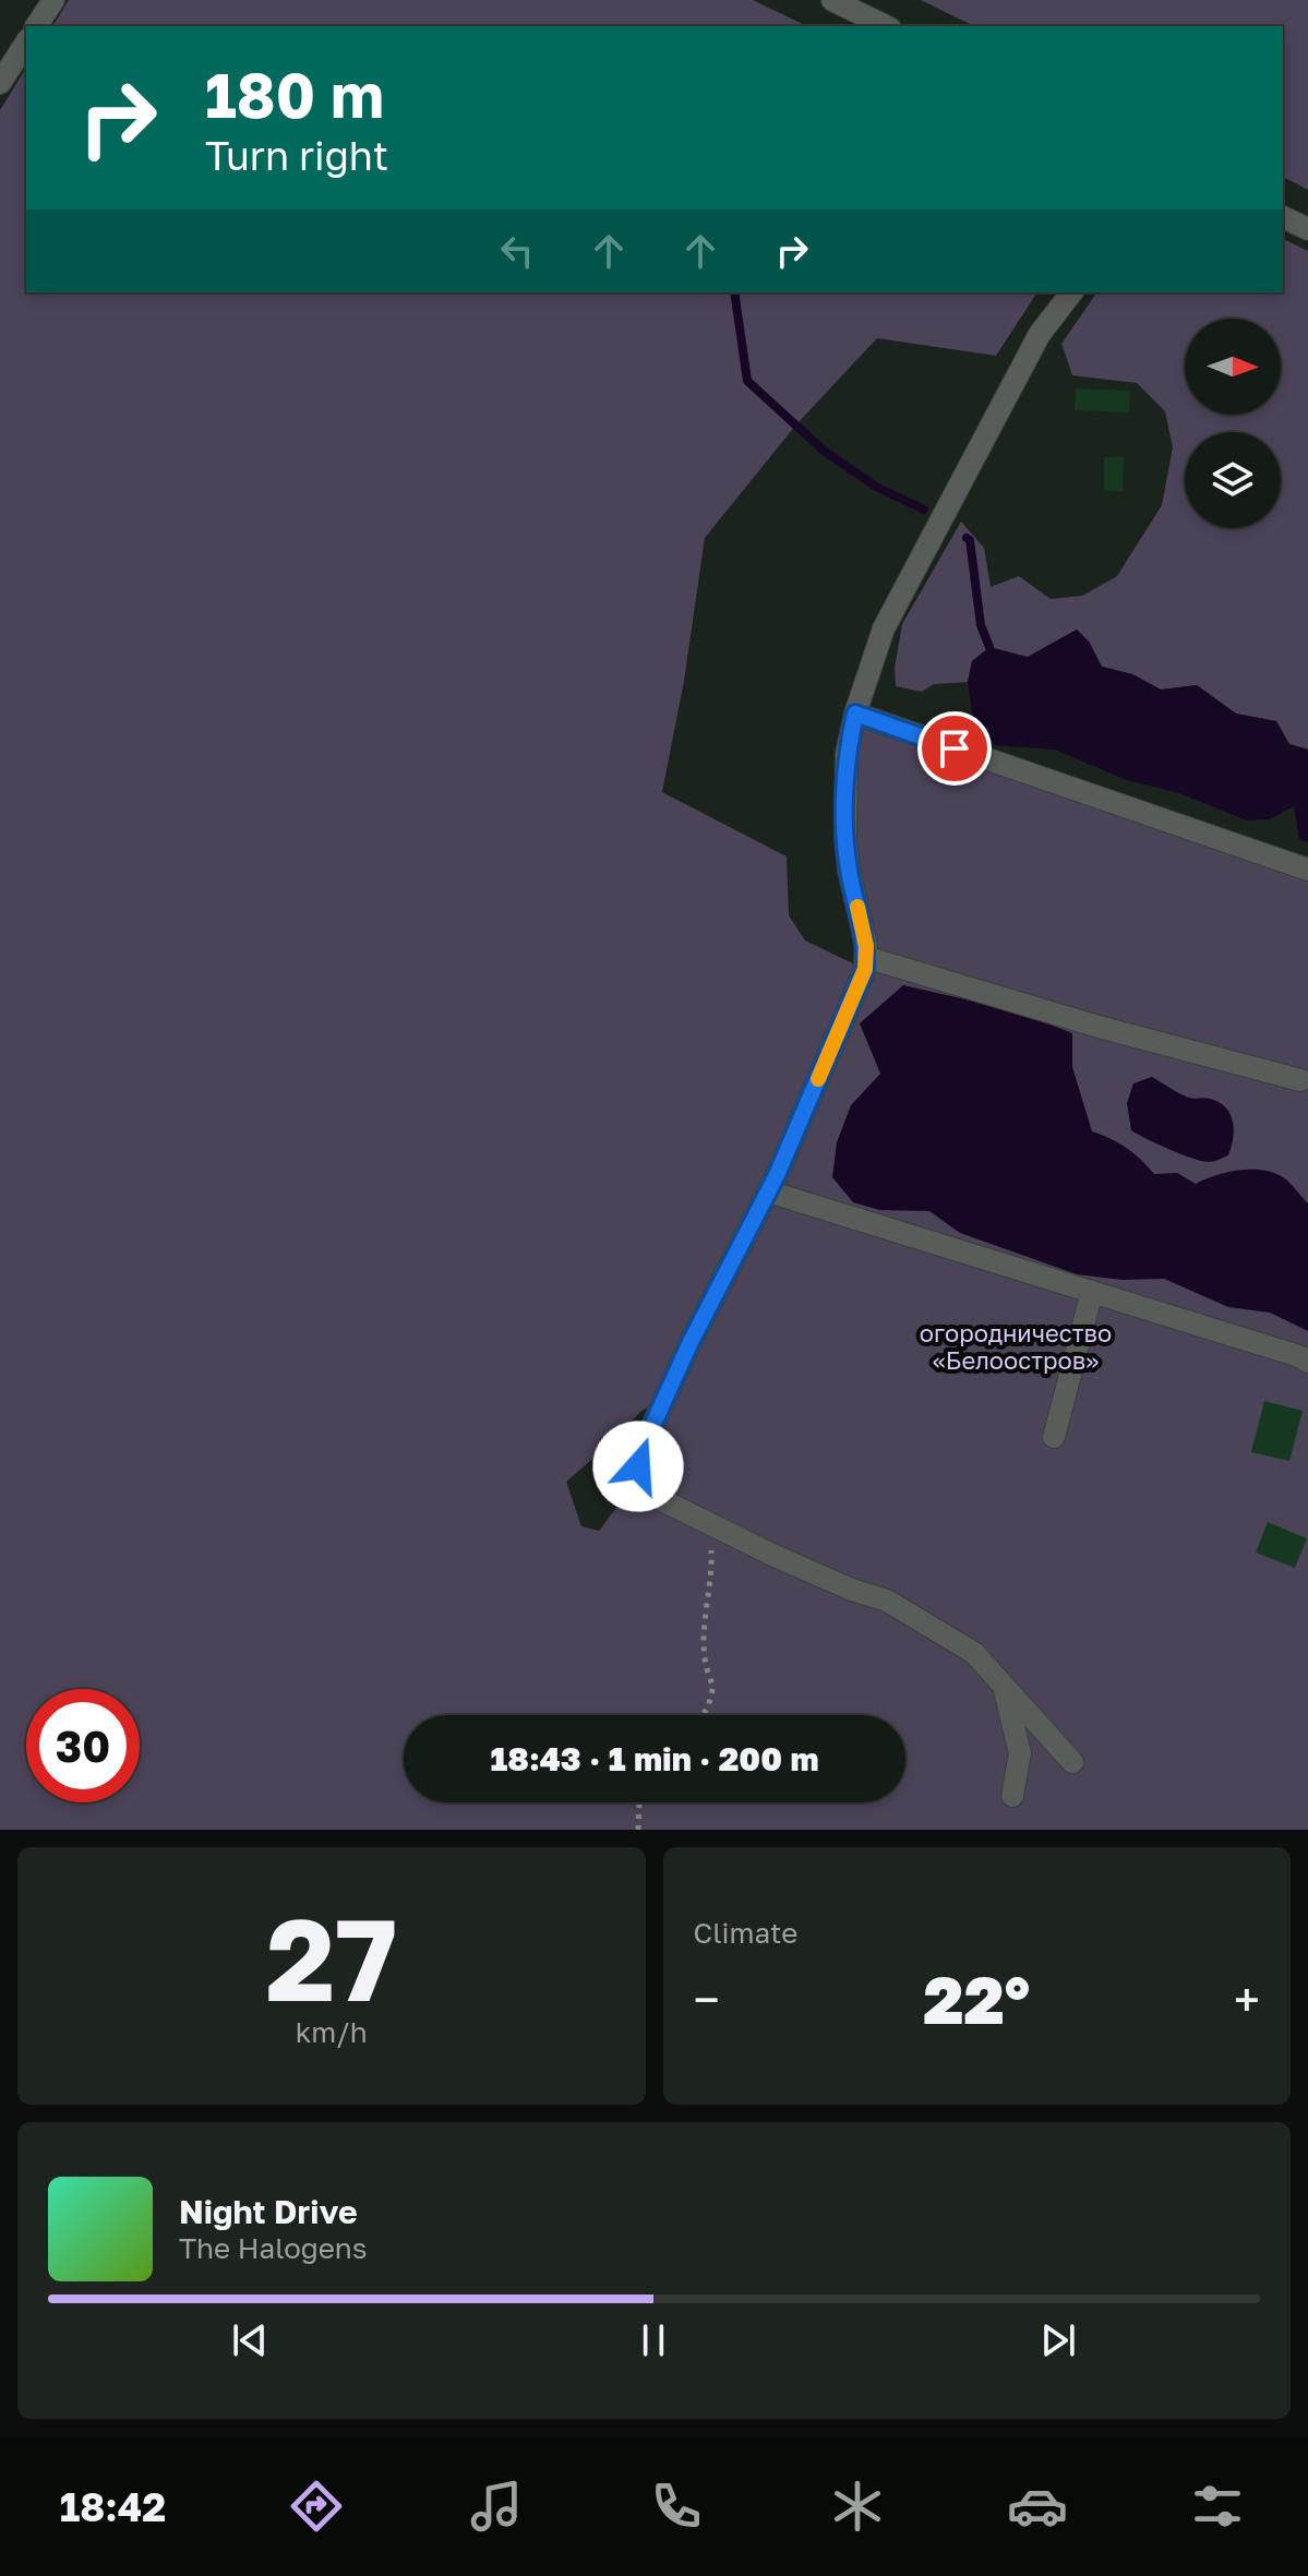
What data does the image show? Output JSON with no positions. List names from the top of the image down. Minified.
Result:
{"parks":["огородничество «Белоостров»"],"north":"right","page":{"turn":["180 m","Turn right"],"limit":"30","trip":"18:43 · 1 min · 200 m","tile":[["27","km/h"],"Climate"],"heat":["−","22°","+"],"song":["Night Drive","The Halogens"],"tabs":"18:42"}}
